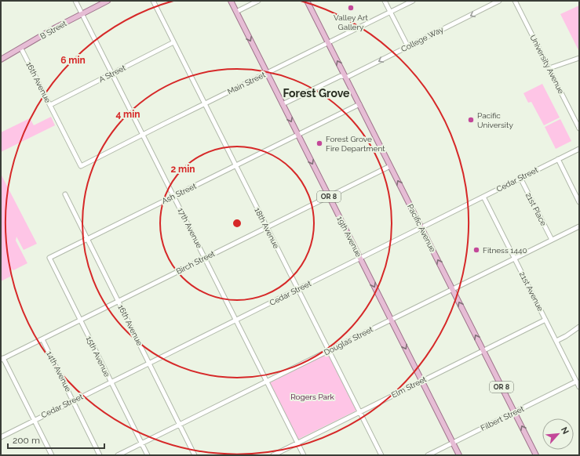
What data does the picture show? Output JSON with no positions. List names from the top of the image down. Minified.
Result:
{"streets":{"main road":["B Street","OR 8","Pacific Avenue","19th Avenue"],"street":["College Way","University Avenue","A Street","16th Avenue","Main Street","Cedar Street","Ash Street","21st Place","17th Avenue","18th Avenue","Birch Street","21st Avenue","Douglas Street","15th Avenue","14th Avenue","Elm Street","Filbert Street"]},"crossings":[["B Street","16th Avenue"],["B Street","17th Avenue"],["College Way","Pacific Avenue"],["College Way","19th Avenue"],["A Street","16th Avenue"],["A Street","17th Avenue"],["A Street","18th Avenue"],["16th Avenue","Main Street"],["16th Avenue","Cedar Street"],["16th Avenue","Ash Street"],["16th Avenue","Birch Street"],["16th Avenue","Douglas Street"],["Main Street","17th Avenue"],["Main Street","18th Avenue"],["Main Street","Pacific Avenue"],["Main Street","19th Avenue"],["Cedar Street","21st Place"],["Cedar Street","17th Avenue"],["Cedar Street","18th Avenue"],["Cedar Street","Pacific Avenue"],["Cedar Street","19th Avenue"],["Cedar Street","21st Avenue"],["Cedar Street","15th Avenue"],["Cedar Street","14th Avenue"],["Ash Street","17th Avenue"],["Ash Street","18th Avenue"],["Ash Street","Pacific Avenue"],["Ash Street","19th Avenue"],["Ash Street","15th Avenue"],["21st Place","Douglas Street"],["17th Avenue","Birch Street"],["17th Avenue","Douglas Street"],["17th Avenue","Elm Street"],["18th Avenue","Birch Street"],["18th Avenue","Douglas Street"],["18th Avenue","Elm Street"],["Pacific Avenue","Birch Street"],["Pacific Avenue","Douglas Street"],["Pacific Avenue","Elm Street"],["Pacific Avenue","Filbert Street"],["19th Avenue","Birch Street"],["19th Avenue","Douglas Street"],["19th Avenue","Elm Street"],["19th Avenue","Filbert Street"],["Birch Street","15th Avenue"],["Birch Street","14th Avenue"],["21st Avenue","Douglas Street"],["21st Avenue","Elm Street"],["21st Avenue","Filbert Street"],["Douglas Street","15th Avenue"]],"one_way":["College Way","Pacific Avenue","19th Avenue"],"districts":["Forest Grove"],"parks":["Rogers Park"],"places":["Valley Art Gallery","Pacific University","Forest Grove Fire Department","Fitness 1440"],"scale_bar":"200 m","north":"top right","rings":["6 min","4 min","2 min"]}
